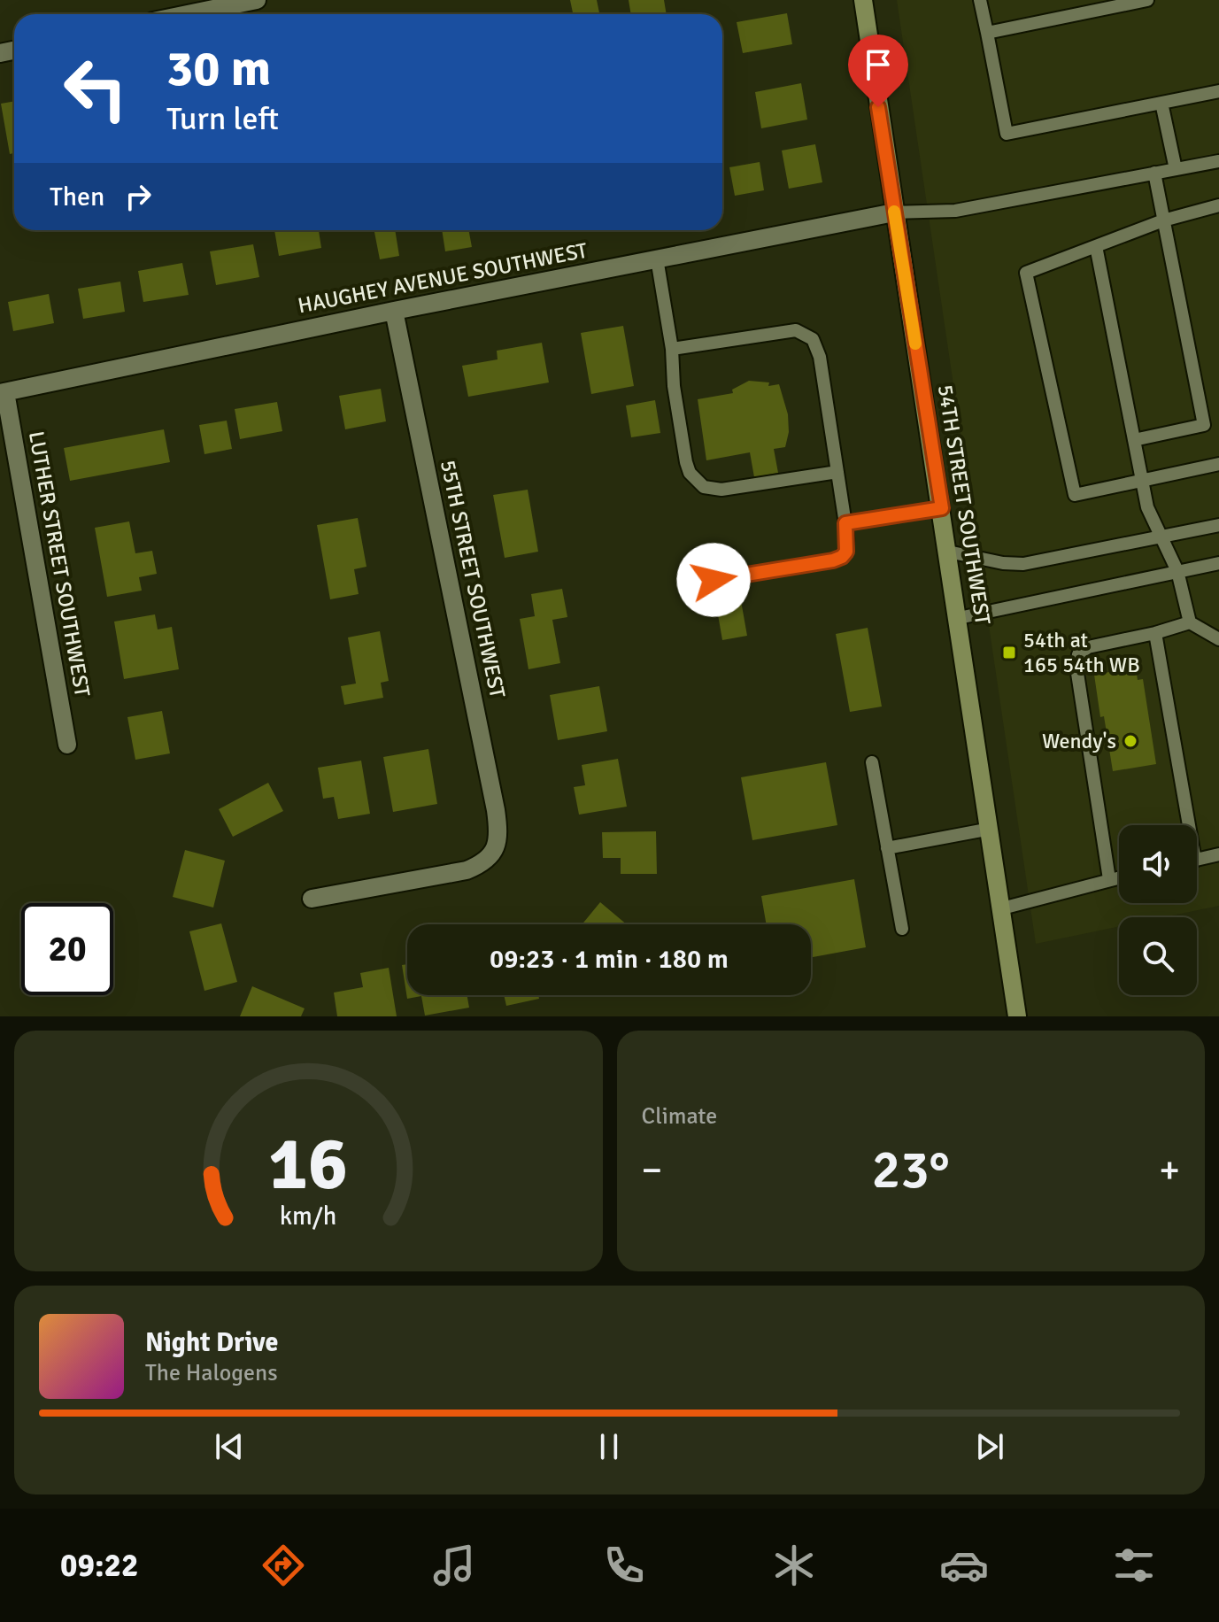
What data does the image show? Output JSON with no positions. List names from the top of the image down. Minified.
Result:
{"streets":{"main road":["54TH STREET SOUTHWEST"],"street":["HAUGHEY AVENUE SOUTHWEST","LUTHER STREET SOUTHWEST","55TH STREET SOUTHWEST"]},"crossings":[["HAUGHEY AVENUE SOUTHWEST","54TH STREET SOUTHWEST"],["HAUGHEY AVENUE SOUTHWEST","LUTHER STREET SOUTHWEST"],["HAUGHEY AVENUE SOUTHWEST","55TH STREET SOUTHWEST"]],"places":{"transit":["54th at 165 54th WB"],"other":["Wendy's"]},"page":{"turn":["30 m","Turn left"],"then":"Then","limit":"20","trip":"09:23 · 1 min · 180 m","tile":"Climate","heat":["−","23°","+"],"song":["Night Drive","The Halogens"],"tabs":"09:22","gauge":["16","km/h"]}}
